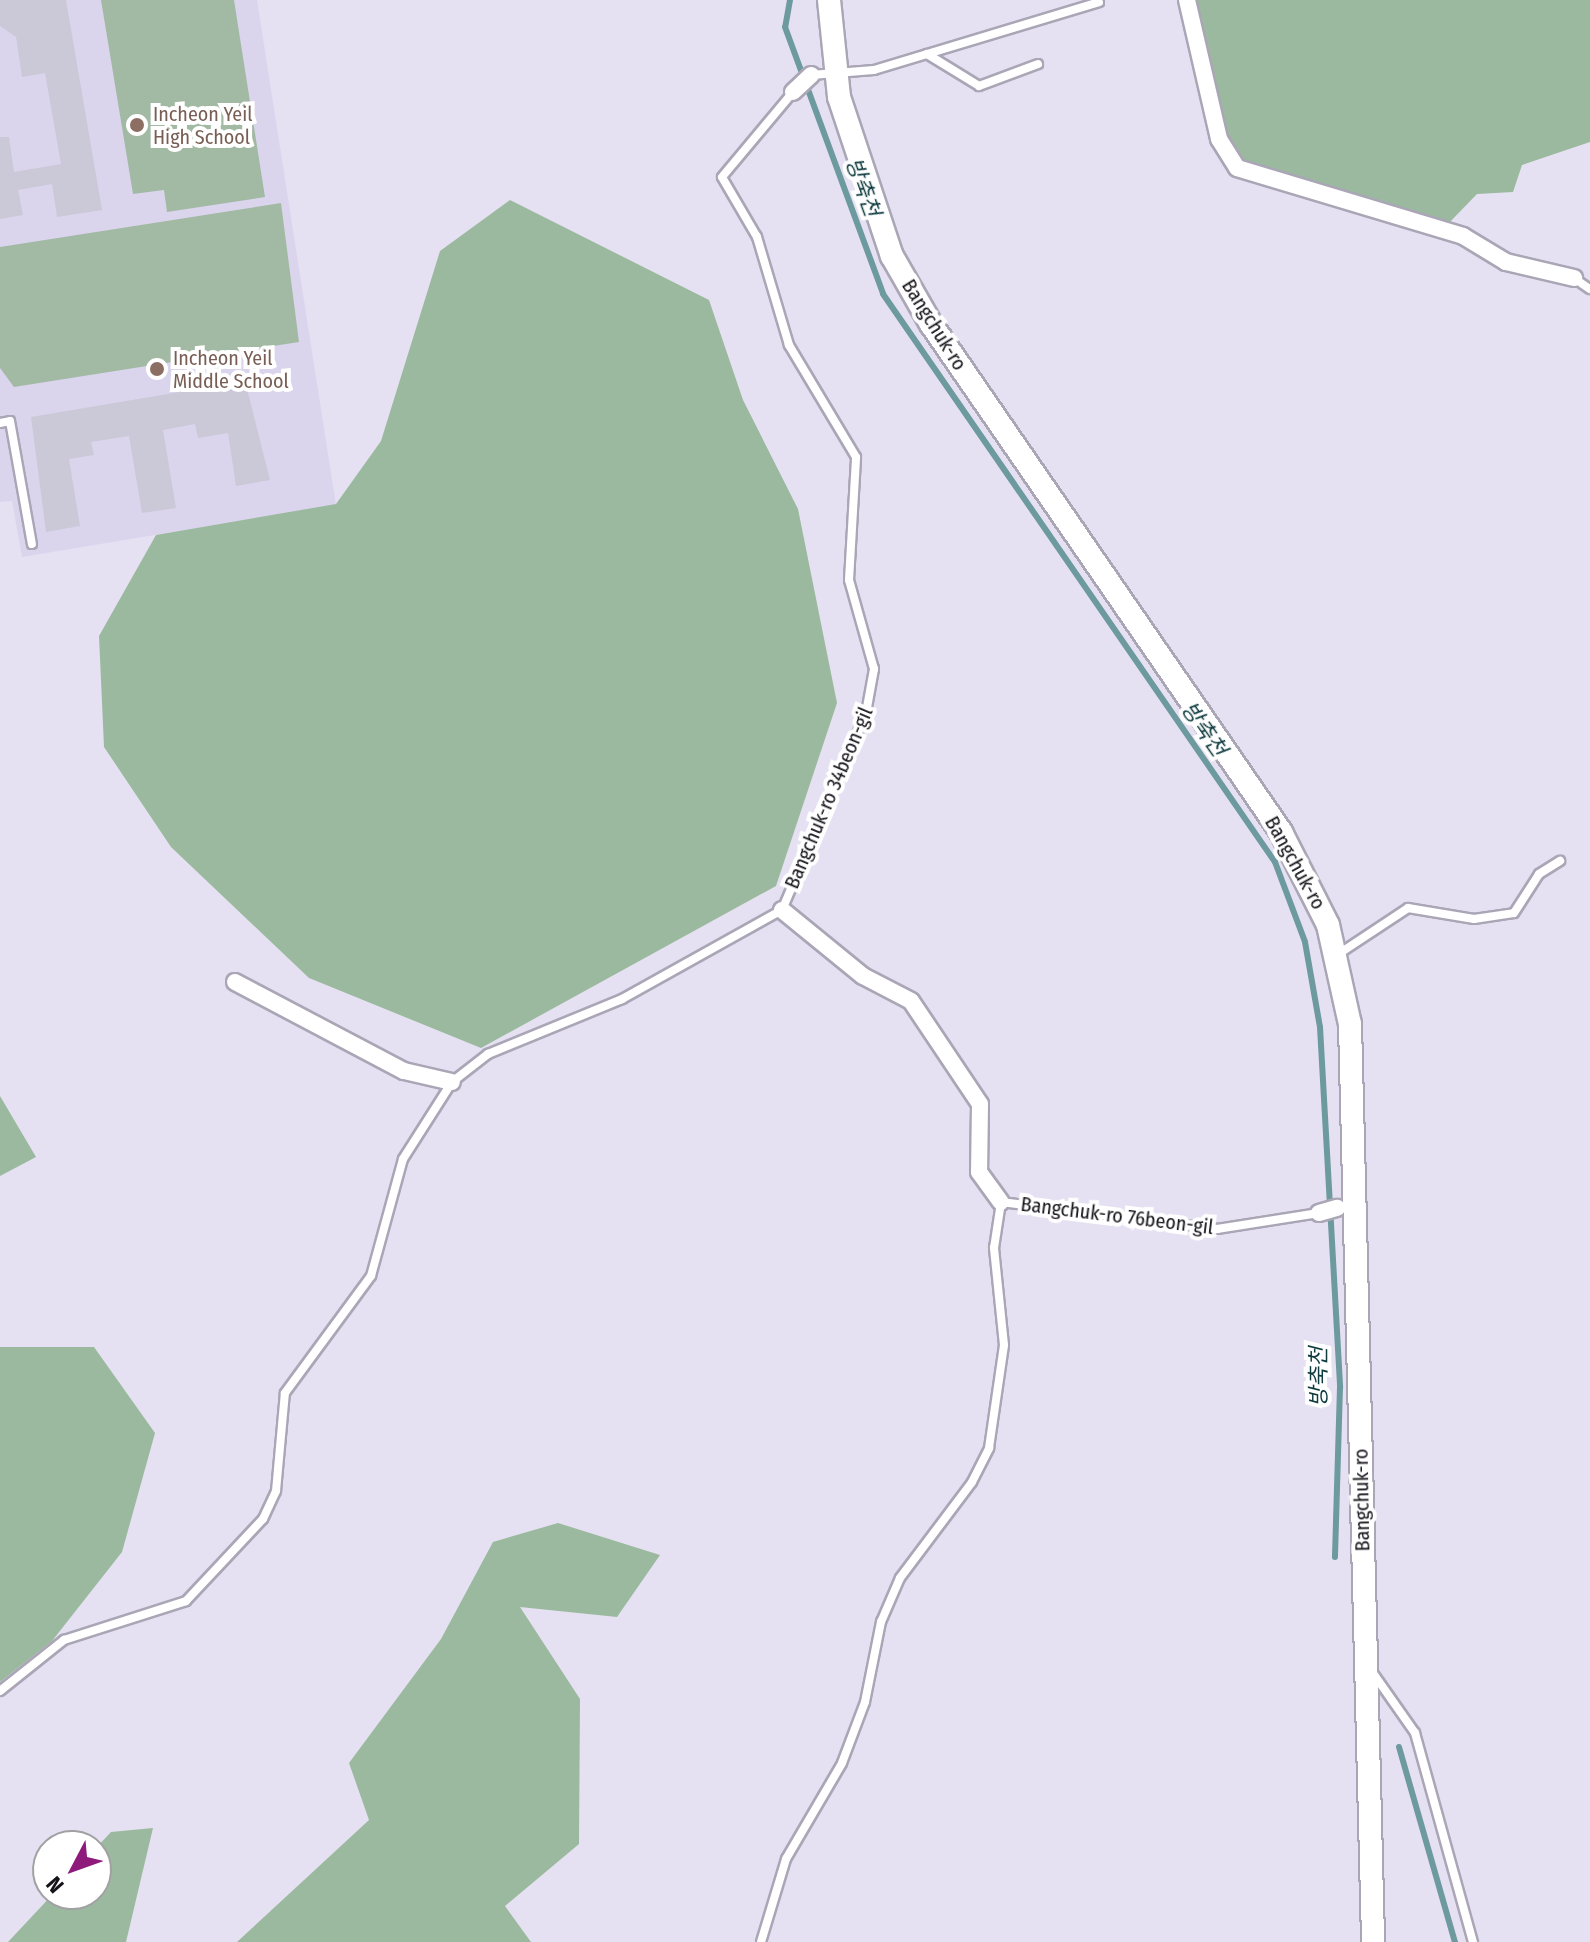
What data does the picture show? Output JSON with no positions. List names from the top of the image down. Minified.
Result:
{"streets":{"street":["Bangchuk-ro","Bangchuk-ro 34beon-gil","Bangchuk-ro 76beon-gil"]},"crossings":[["Bangchuk-ro","Bangchuk-ro 34beon-gil"],["Bangchuk-ro","Bangchuk-ro 76beon-gil"]],"water":["방축천"],"places":["Incheon Yeil High School","Incheon Yeil Middle School"],"north":"bottom left"}
